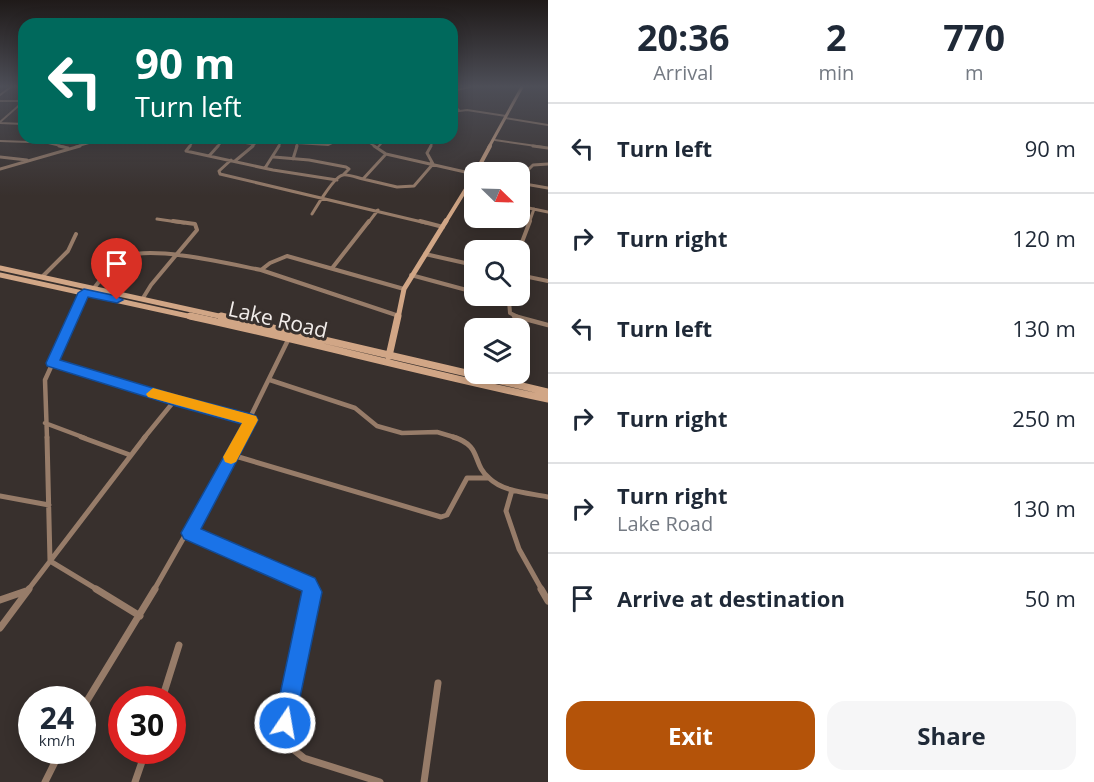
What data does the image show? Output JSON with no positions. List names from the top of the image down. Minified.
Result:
{"streets":{"main road":["Lake Road"]},"north":"bottom right","page":{"eta":["20:36","Arrival","2","min","770","m"],"turn":["90 m","Turn left"],"list":[{"name":"Turn left","value":"90 m"},{"name":"Turn right","value":"120 m"},{"name":"Turn left","value":"130 m"},{"name":"Turn right","value":"250 m"},{"name":"Turn right","note":"Lake Road","value":"130 m"},{"name":"Arrive at destination","value":"50 m"}],"speed":"24 km/h","limit":"30","buttons":["Exit","Share"]}}
